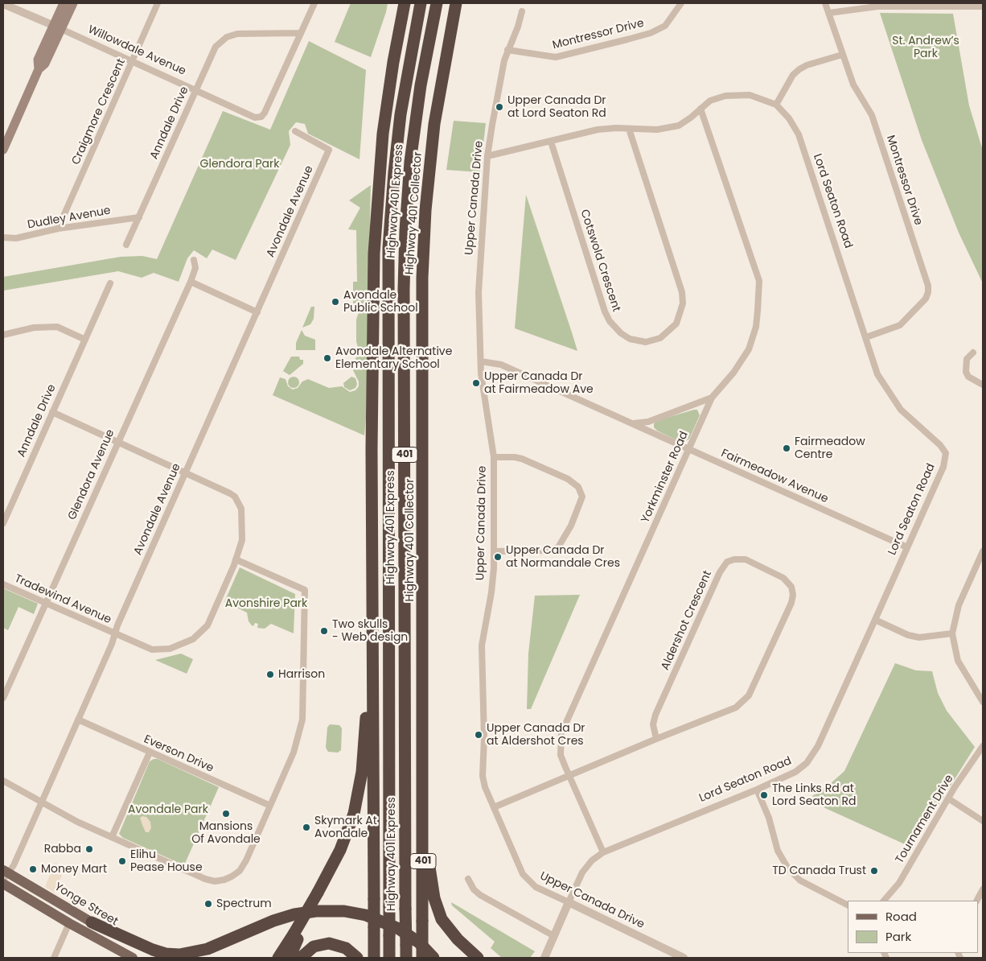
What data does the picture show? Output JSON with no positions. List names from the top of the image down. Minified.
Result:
{"streets":{"highway":["Highway 401 Express","Highway 401 Collector","401"],"main road":["Yonge Street"],"street":["Montressor Drive","Willowdale Avenue","Craigmore Crescent","Anndale Drive","Upper Canada Drive","Lord Seaton Road","Avondale Avenue","Dudley Avenue","Cotswold Crescent","Glendora Avenue","Fairmeadow Avenue","Yorkminster Road","Tradewind Avenue","Aldershot Crescent","Everson Drive","Tournament Drive"]},"crossings":[["Montressor Drive","Upper Canada Drive"],["Montressor Drive","Lord Seaton Road"],["Willowdale Avenue","Craigmore Crescent"],["Willowdale Avenue","Anndale Drive"],["Craigmore Crescent","Dudley Avenue"],["Anndale Drive","Dudley Avenue"],["Anndale Drive","Tradewind Avenue"],["Upper Canada Drive","Lord Seaton Road"],["Upper Canada Drive","Fairmeadow Avenue"],["Upper Canada Drive","Aldershot Crescent"],["Lord Seaton Road","Cotswold Crescent"],["Lord Seaton Road","Fairmeadow Avenue"],["Lord Seaton Road","Yorkminster Road"],["Avondale Avenue","Tradewind Avenue"],["Avondale Avenue","Everson Drive"],["Avondale Avenue","Yonge Street"],["Glendora Avenue","Tradewind Avenue"],["Fairmeadow Avenue","Yorkminster Road"],["Yorkminster Road","Aldershot Crescent"]],"parks":["St. Andrew’s Park","Glendora Park","Avonshire Park","Avondale Park"],"places":["Upper Canada Dr at Lord Seaton Rd","Avondale Public School","Avondale Alternative Elementary School","Upper Canada Dr at Fairmeadow Ave","Fairmeadow Centre","Upper Canada Dr at Normandale Cres","Two skulls - Web design","Harrison","Upper Canada Dr at Aldershot Cres","The Links Rd at Lord Seaton Rd","Mansions Of Avondale","Skymark At Avondale","Rabba","Elihu Pease House","Money Mart","TD Canada Trust","Spectrum"],"legend":["Road","Park"]}
